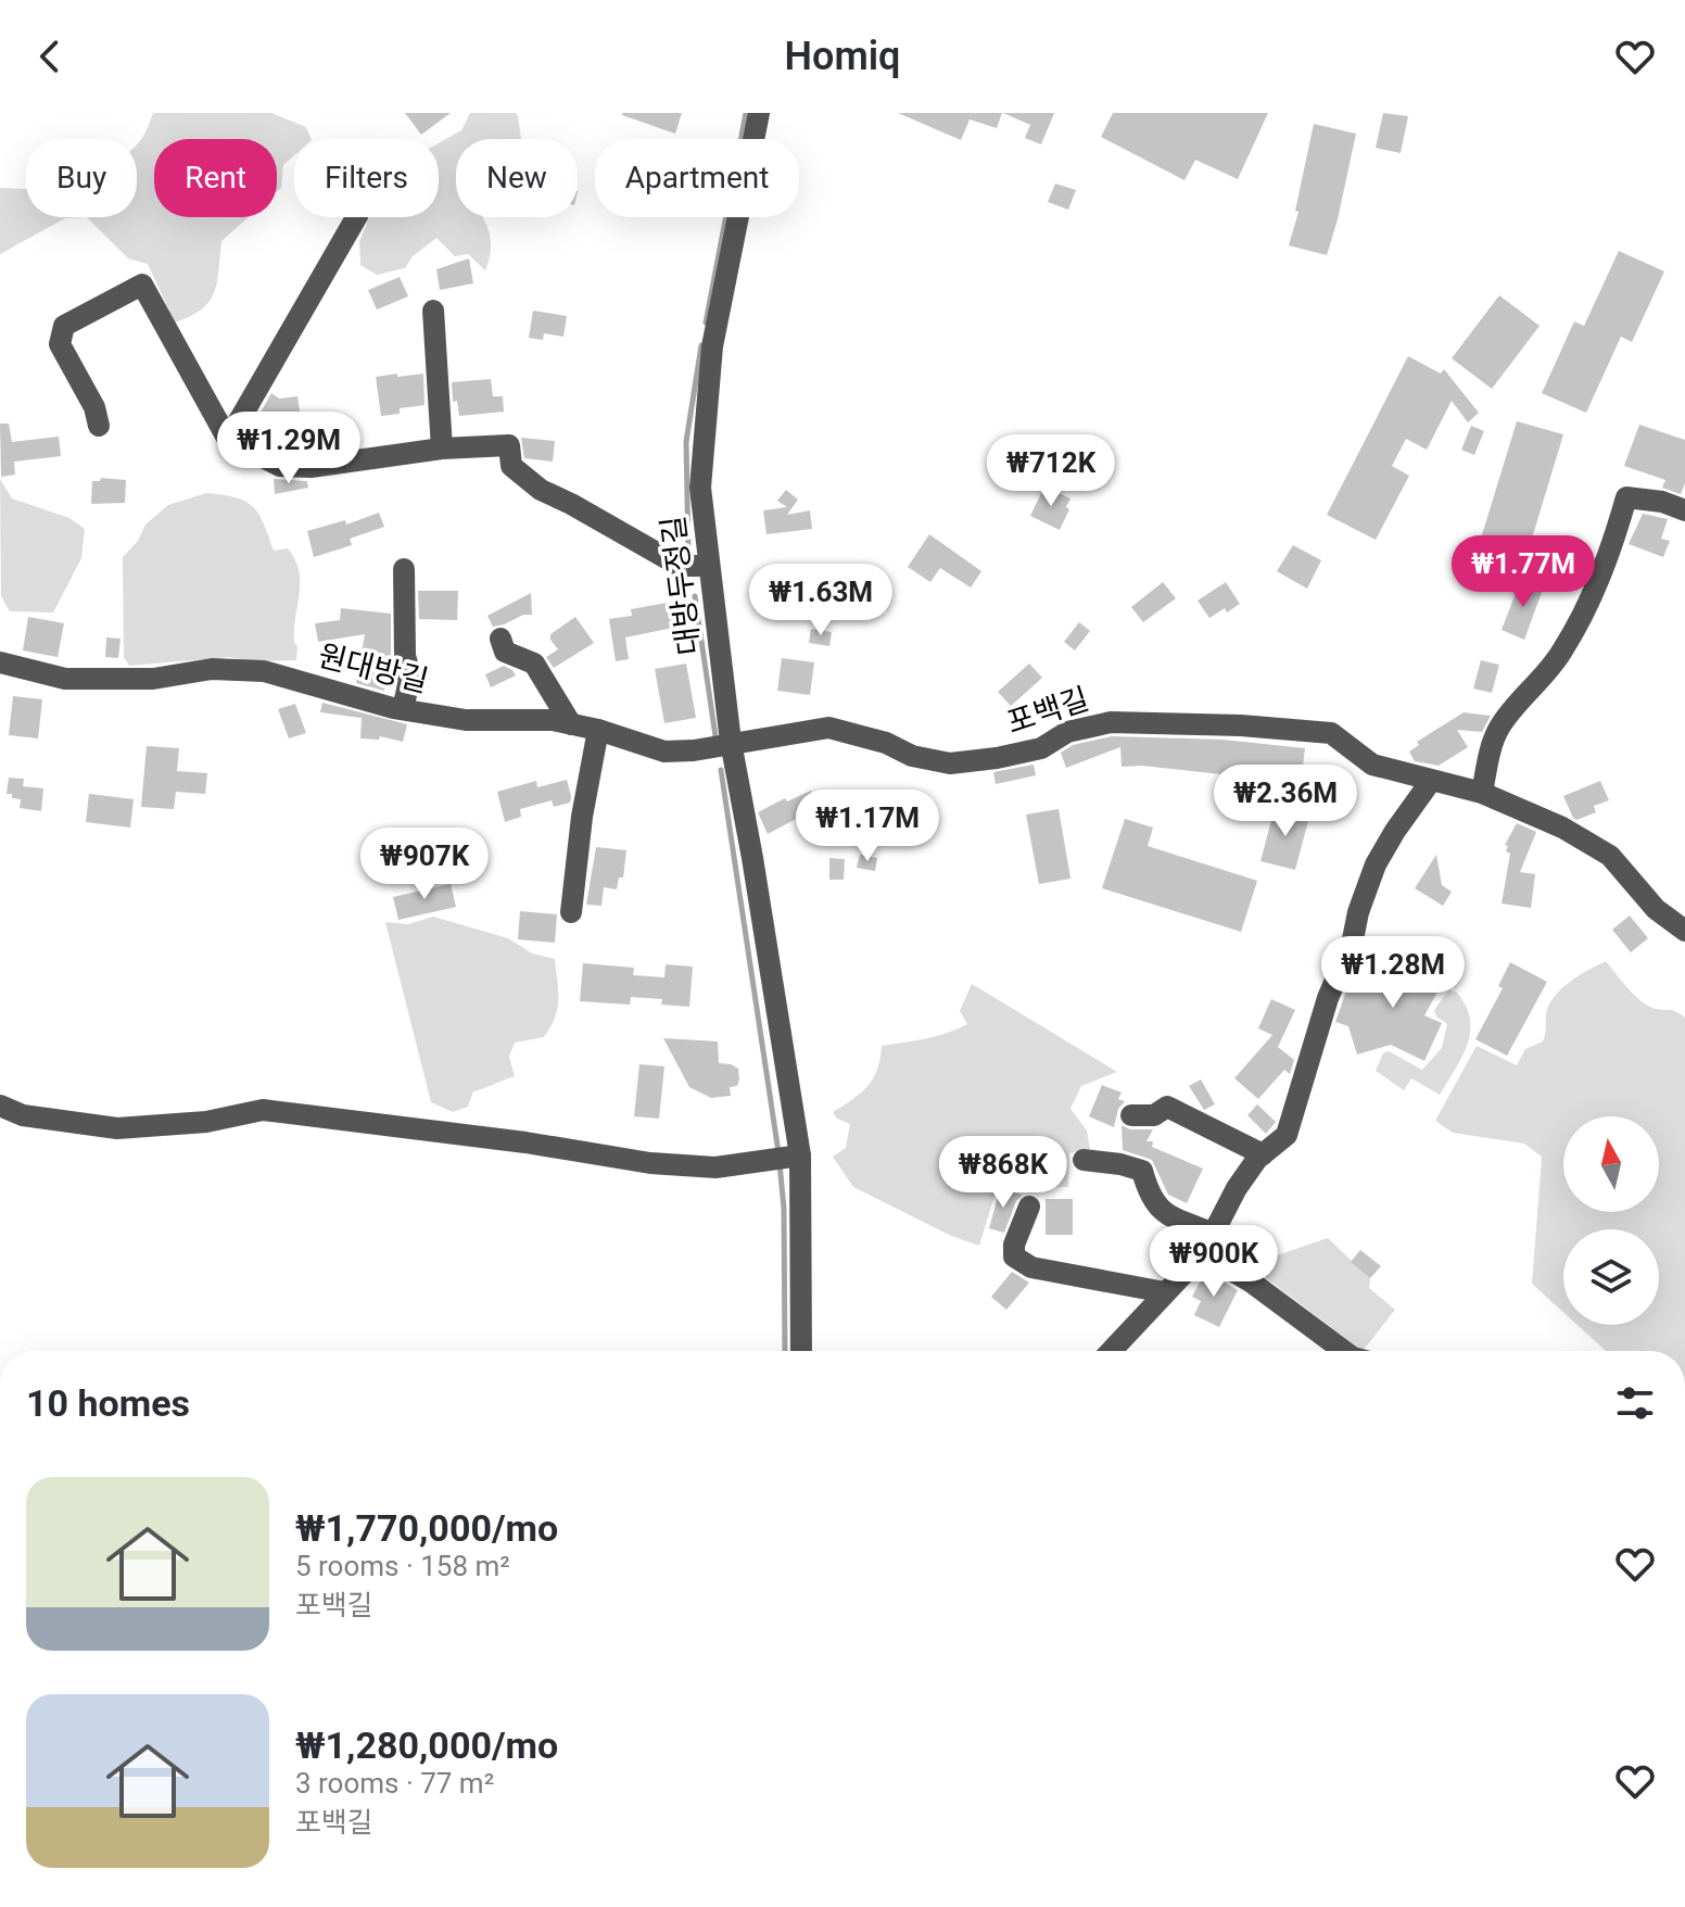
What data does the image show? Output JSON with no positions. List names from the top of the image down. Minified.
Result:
{"streets":{"street":["대방두정길","원대방길","포백길"]},"crossings":[["대방두정길","원대방길"],["대방두정길","포백길"],["원대방길","포백길"]],"north":"top","page":{"header":"Homiq","chip":["Buy","Rent","Filters","New","Apartment"],"price":["₩1.29M","₩712K","₩1.77M","₩1.63M","₩2.36M","₩1.17M","₩907K","₩1.28M","₩868K","₩900K"],"heading":"10 homes","list":[{"name":"₩1,770,000/mo","note":"5 rooms · 158 m² · 포백길"},{"name":"₩1,280,000/mo","note":"3 rooms · 77 m² · 포백길"}]}}
